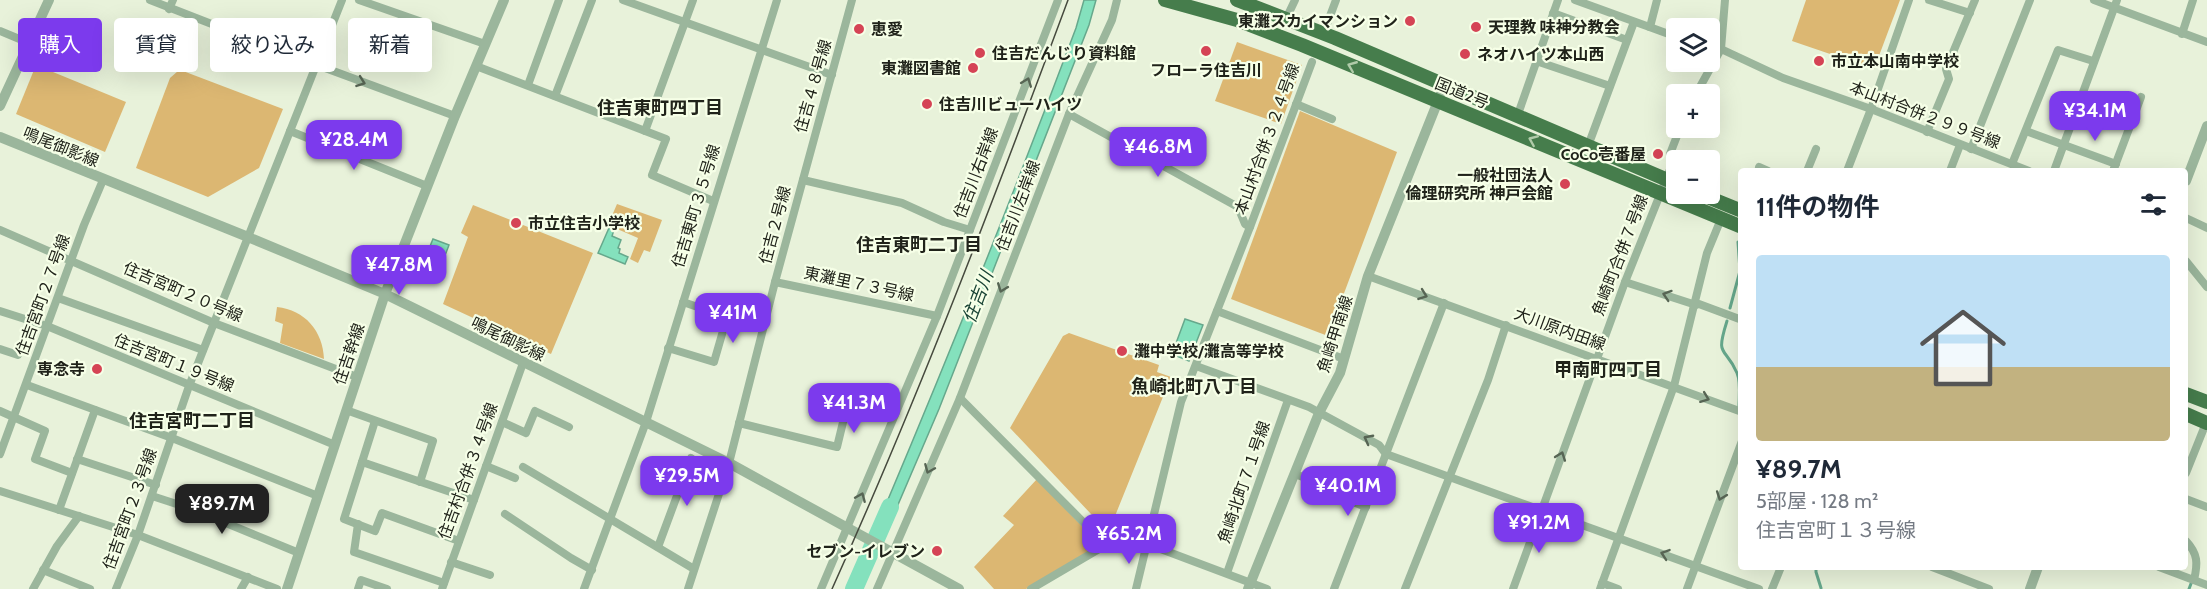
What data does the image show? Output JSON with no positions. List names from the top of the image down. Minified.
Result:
{"streets":{"highway":["国道2号"],"street":["住吉４８号線","本山村合併２９９号線","本山村合併３２４号線","鳴尾御影線","住吉川右岸線","住吉東町３５号線","住吉川左岸線","住吉２号線","魚崎町合併７号線","東灘里７３号線","住吉宮町２０号線","住吉宮町２７号線","大川原内田線","魚崎甲南線","住吉幹線","住吉宮町１９号線","住吉村合併３４号線","魚崎北町７１号線","住吉宮町２３号線"]},"crossings":[["住吉４８号線","住吉２号線"],["国道2号","魚崎町合併７号線"],["国道2号","魚崎甲南線"],["鳴尾御影線","住吉川右岸線"],["鳴尾御影線","住吉東町３５号線"],["鳴尾御影線","住吉川左岸線"],["鳴尾御影線","住吉２号線"],["鳴尾御影線","住吉宮町２７号線"],["鳴尾御影線","住吉幹線"],["鳴尾御影線","住吉村合併３４号線"],["鳴尾御影線","住吉宮町２３号線"],["住吉川右岸線","東灘里７３号線"],["住吉２号線","東灘里７３号線"],["魚崎町合併７号線","大川原内田線"],["住吉宮町２０号線","住吉宮町２７号線"],["住吉宮町２０号線","住吉幹線"],["住吉宮町２０号線","住吉宮町２３号線"],["住吉宮町２７号線","住吉宮町１９号線"],["大川原内田線","魚崎甲南線"],["住吉幹線","住吉宮町１９号線"],["住吉宮町１９号線","住吉宮町２３号線"]],"one_way":["住吉川右岸線","住吉川左岸線","魚崎町合併７号線","大川原内田線"],"districts":["住吉東町四丁目","住吉東町二丁目","甲南町四丁目","魚崎北町八丁目","住吉宮町二丁目"],"water":["住吉川"],"places":["東灘スカイマンション","天理教 味神分教会","恵愛","フローラ住吉川","住吉だんじり資料館","ネオハイツ本山西","市立本山南中学校","東灘図書館","住吉川ビューハイツ","CoCo壱番屋","一般社団法人 倫理研究所 神戸会館","市立住吉小学校","灘中学校/灘高等学校","専念寺","セブン-イレブン"],"page":{"map_buttons":["+","−"],"chip":["購入","賃貸","絞り込み","新着"],"price":["¥34.1M","¥28.4M","¥46.8M","¥47.8M","¥41M","¥41.3M","¥29.5M","¥40.1M","¥89.7M","¥91.2M","¥65.2M"],"heading":"11件の物件","list":[{"name":"¥89.7M","note":"5部屋 · 128 m² · 住吉宮町１３号線"}]}}
